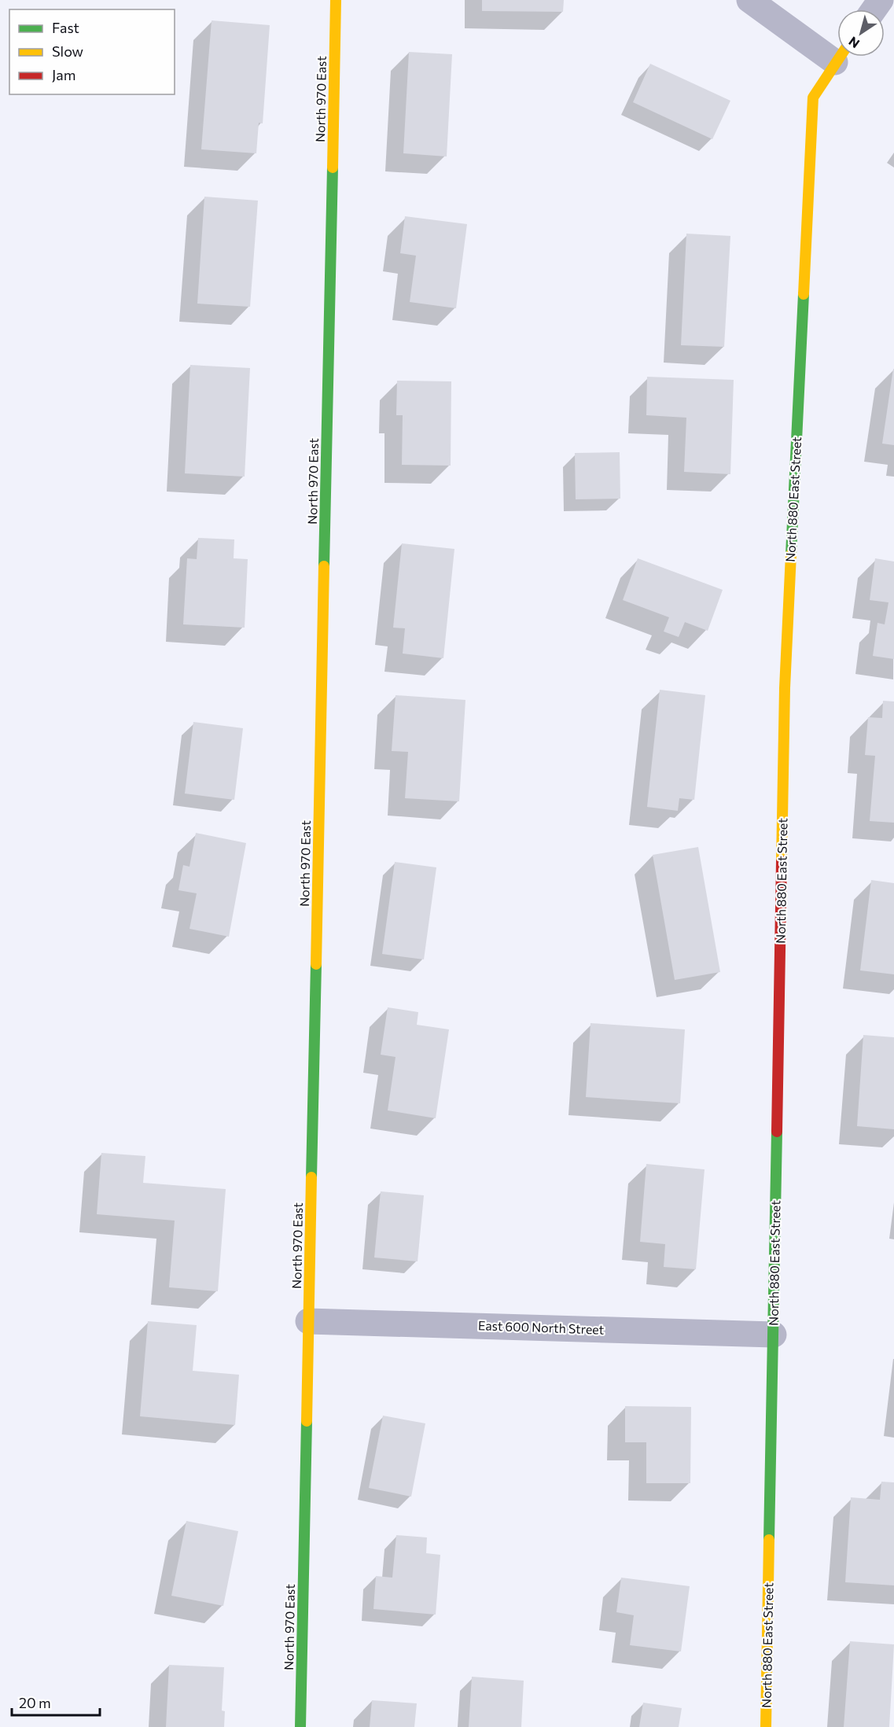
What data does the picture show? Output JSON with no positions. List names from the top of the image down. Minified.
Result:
{"streets":{"street":["North 970 East","North 880 East Street","East 600 North Street"]},"crossings":[["North 970 East","East 600 North Street"],["North 880 East Street","East 600 North Street"]],"legend":["Fast","Slow","Jam"],"scale_bar":"20 m","north":"bottom left"}
